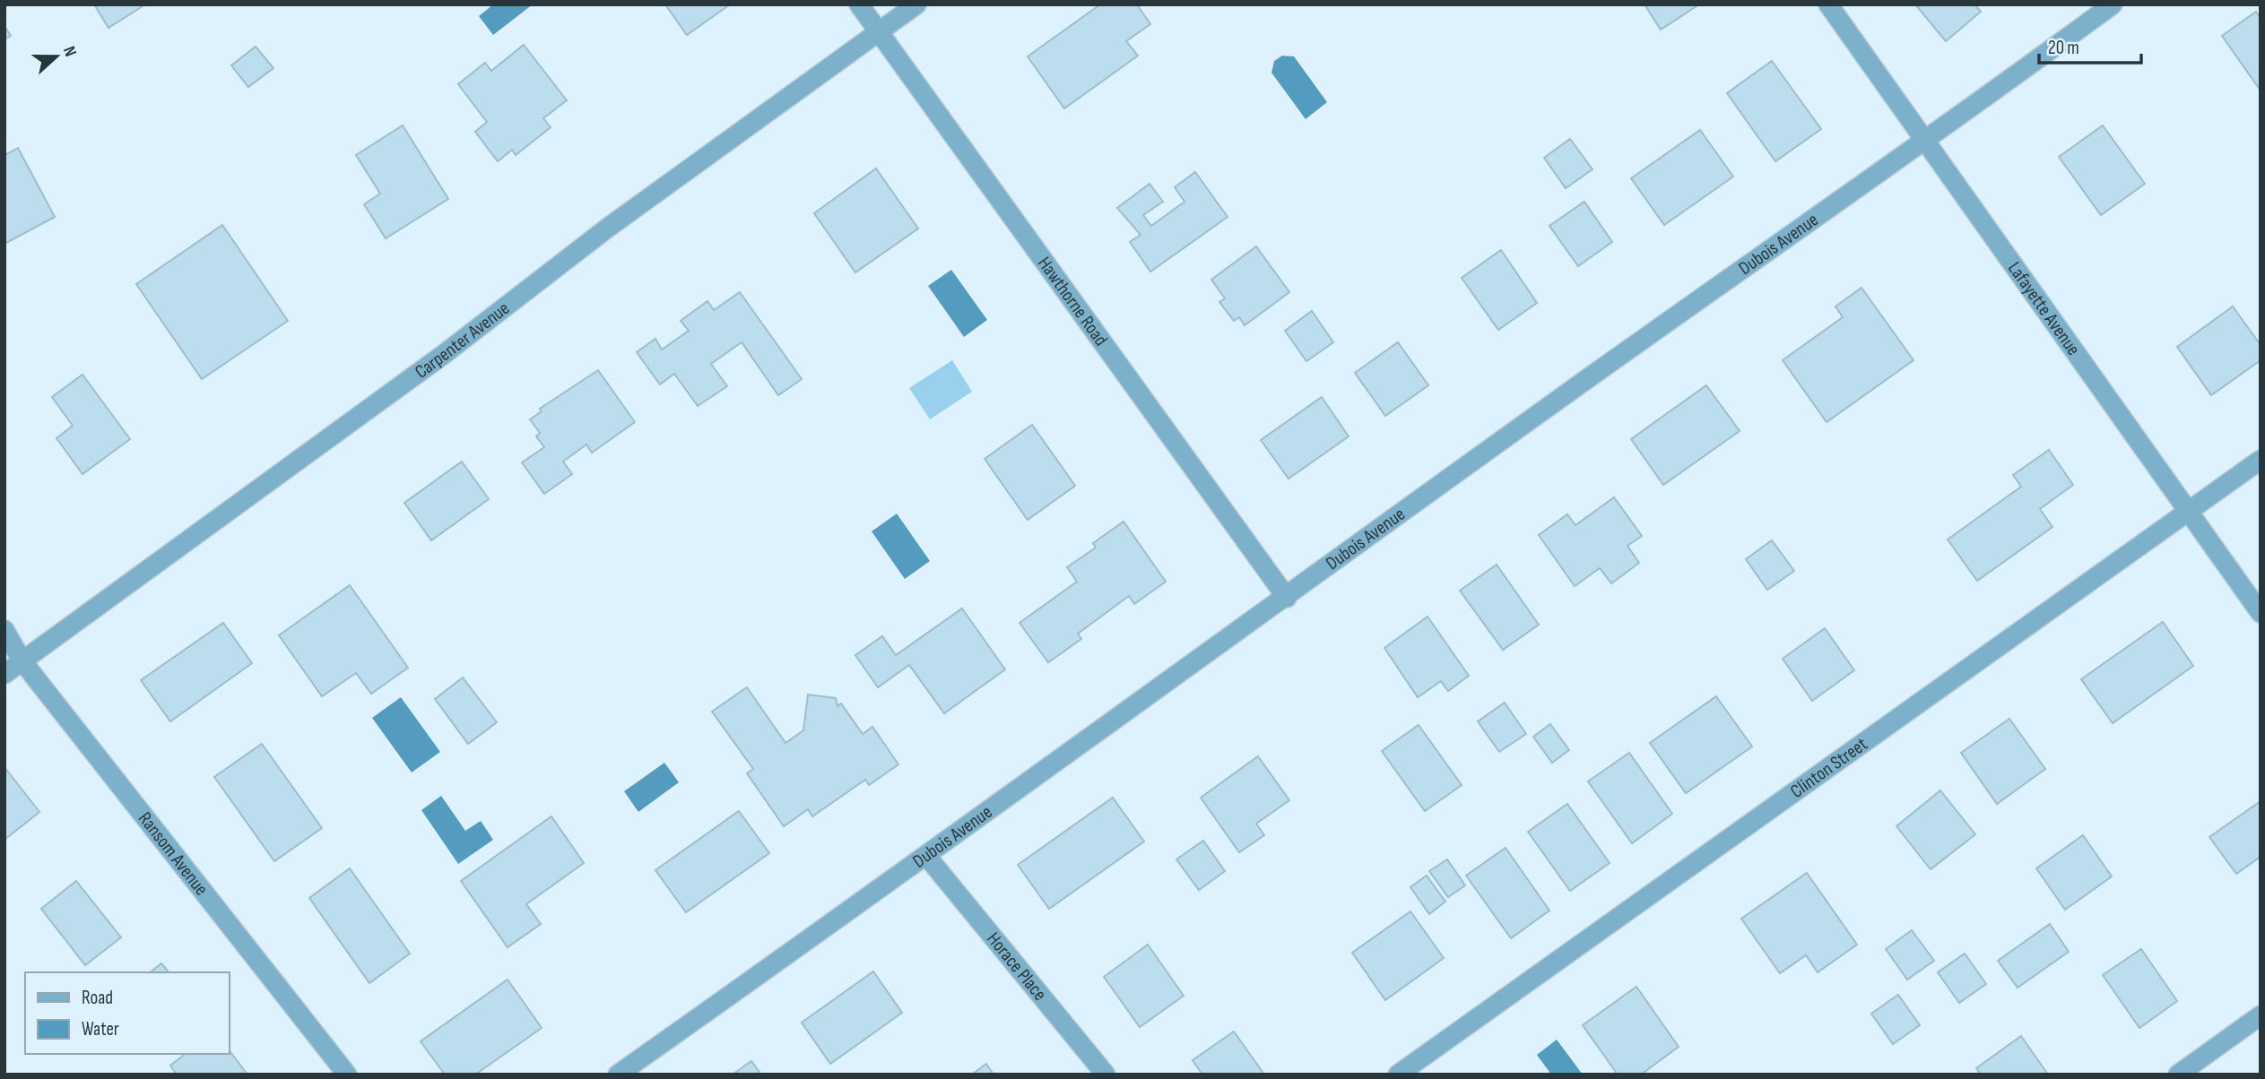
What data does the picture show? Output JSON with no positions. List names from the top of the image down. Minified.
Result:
{"streets":{"street":["Dubois Avenue","Hawthorne Road","Lafayette Avenue","Carpenter Avenue","Clinton Street","Ransom Avenue","Horace Place"]},"crossings":[["Dubois Avenue","Hawthorne Road"],["Dubois Avenue","Lafayette Avenue"],["Dubois Avenue","Horace Place"],["Hawthorne Road","Carpenter Avenue"],["Lafayette Avenue","Clinton Street"],["Carpenter Avenue","Ransom Avenue"]],"legend":["Road","Water"],"scale_bar":"20 m","north":"right"}
